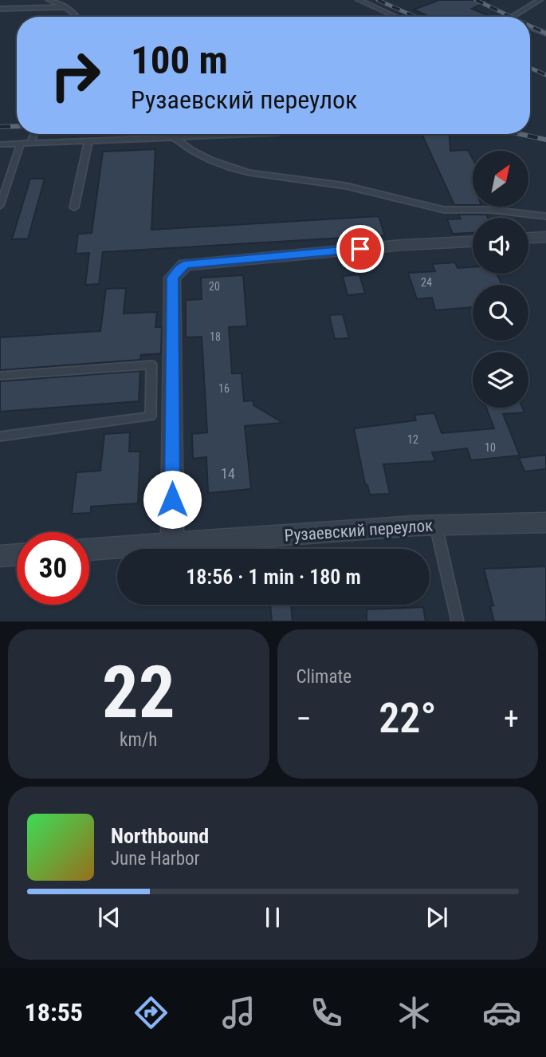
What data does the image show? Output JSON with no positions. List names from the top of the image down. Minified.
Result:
{"streets":{"street":["Рузаевский переулок"]},"house_numbers":["24","20","18","16","12","10","14"],"north":"top right","page":{"turn":["100 m","Рузаевский переулок"],"limit":"30","trip":"18:56 · 1 min · 180 m","tile":[["22","km/h"],"Climate"],"heat":["−","22°","+"],"song":["Northbound","June Harbor"],"tabs":"18:55"}}
